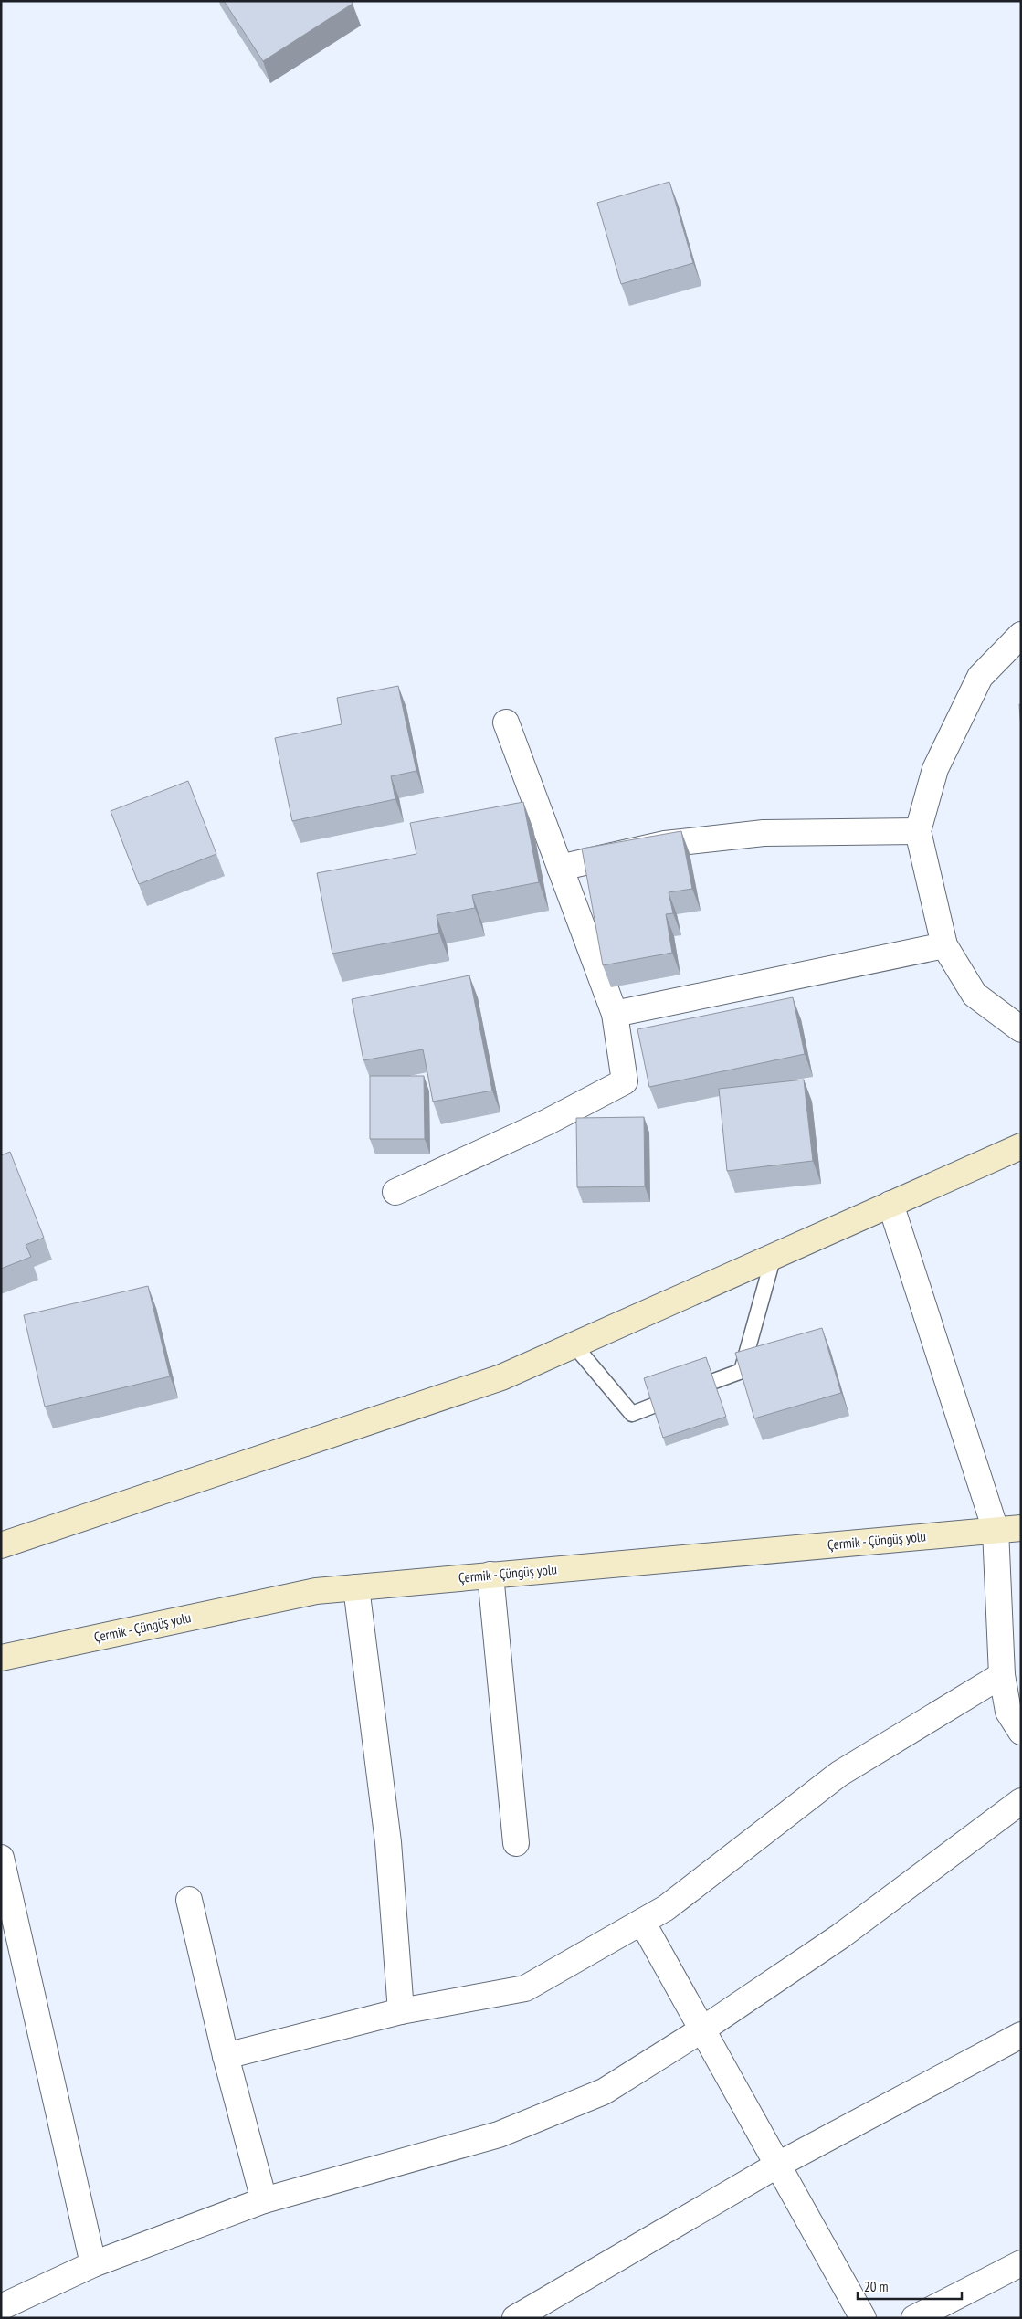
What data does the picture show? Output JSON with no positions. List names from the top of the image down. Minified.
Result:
{"streets":{"main road":["Çermik - Çüngüş yolu"]},"scale_bar":"20 m"}
